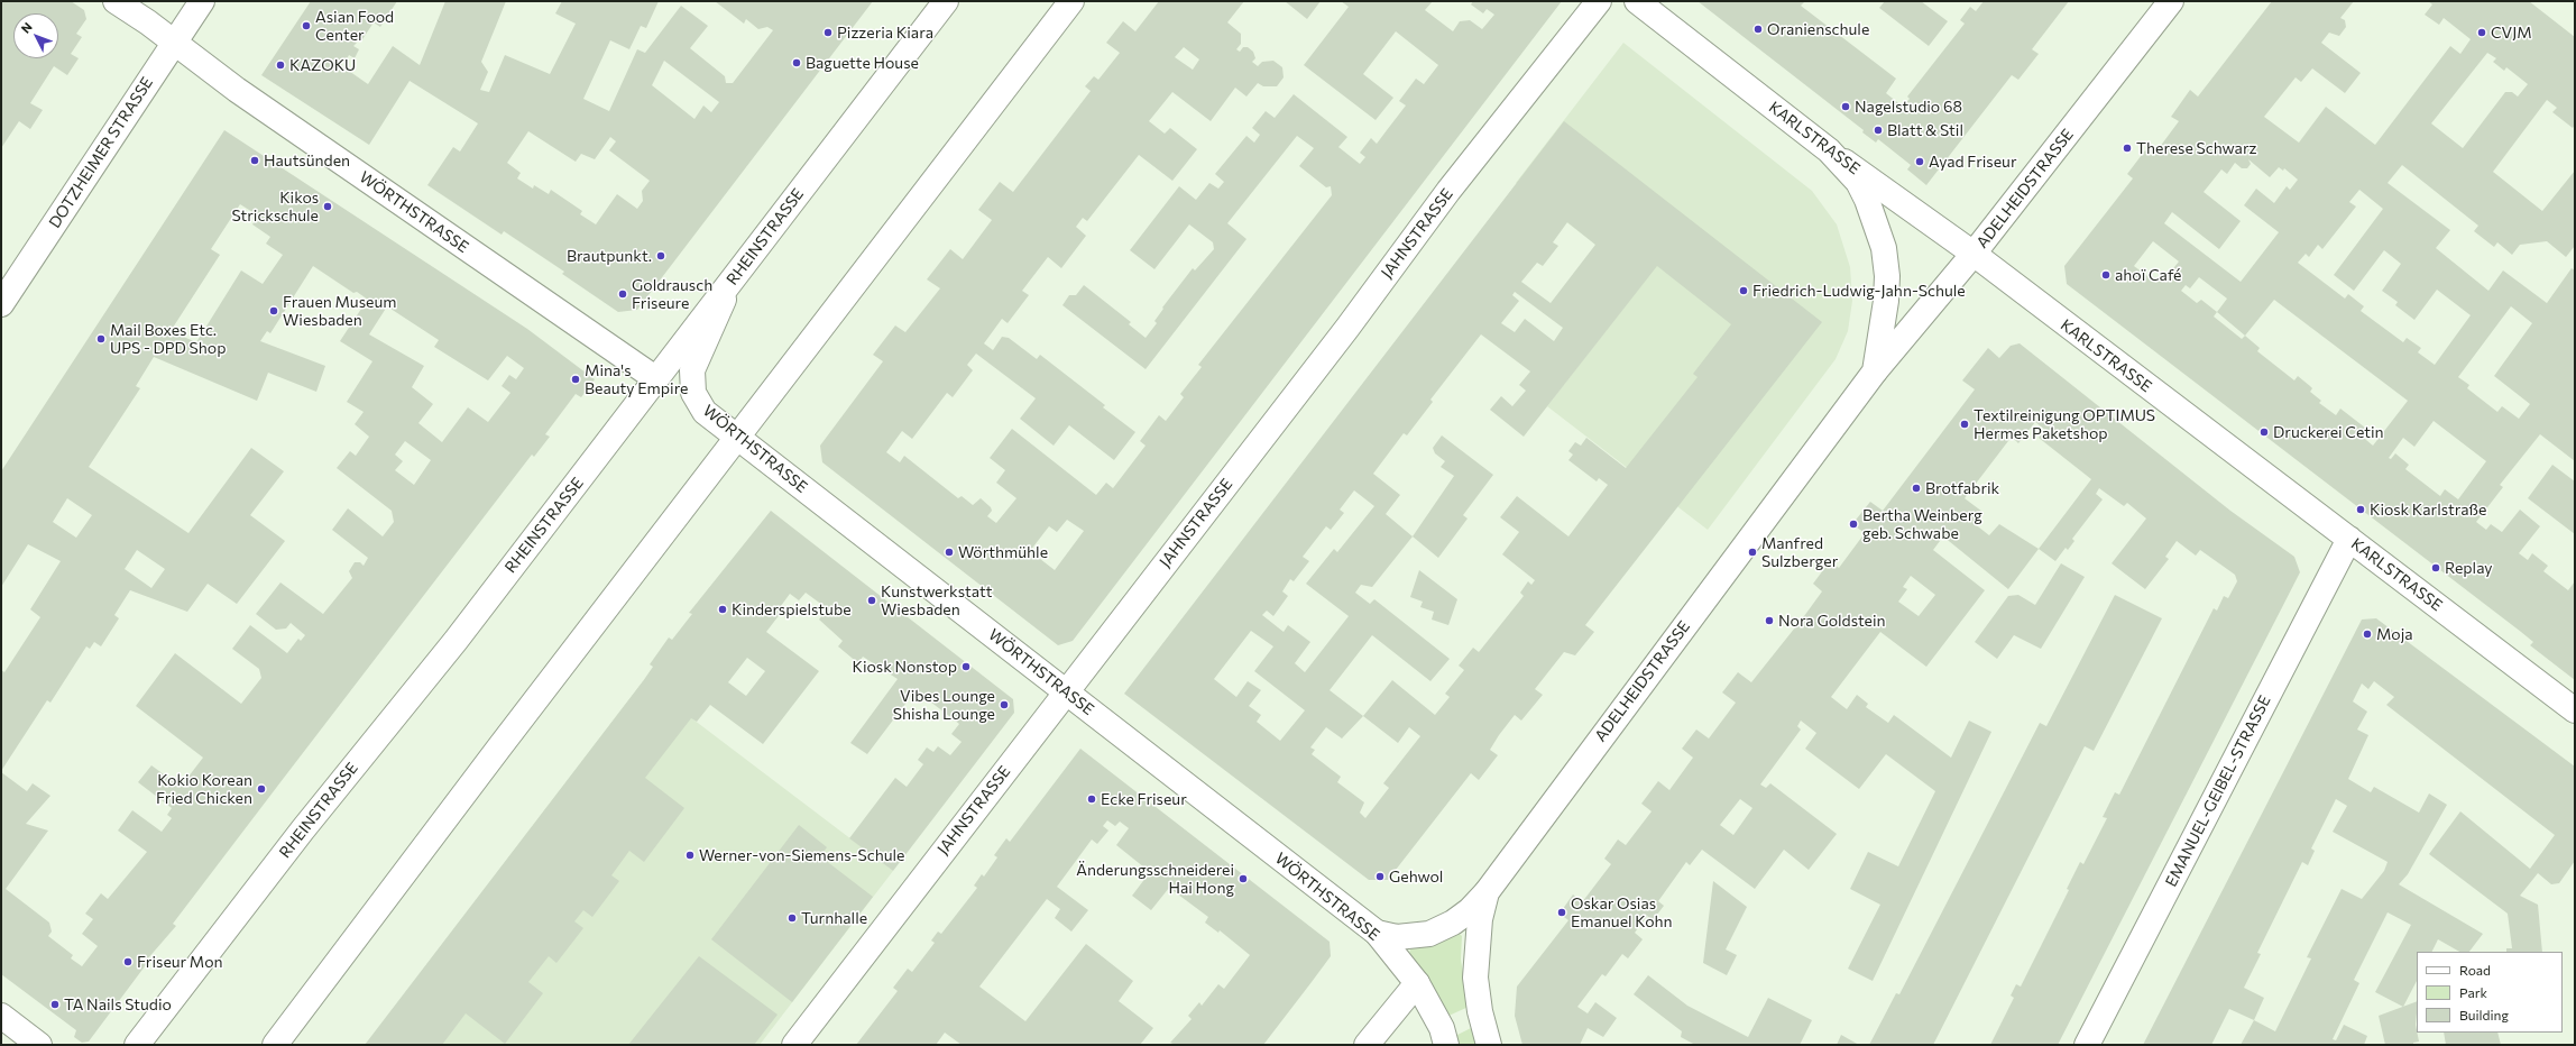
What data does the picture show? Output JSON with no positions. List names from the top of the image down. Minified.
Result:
{"streets":{"street":["KARLSTRASSE","DOTZHEIMER STRASSE","ADELHEIDSTRASSE","WÖRTHSTRASSE","JAHNSTRASSE","RHEINSTRASSE","EMANUEL-GEIBEL-STRASSE"]},"crossings":[["KARLSTRASSE","ADELHEIDSTRASSE"],["KARLSTRASSE","EMANUEL-GEIBEL-STRASSE"],["DOTZHEIMER STRASSE","WÖRTHSTRASSE"],["ADELHEIDSTRASSE","WÖRTHSTRASSE"],["WÖRTHSTRASSE","JAHNSTRASSE"],["WÖRTHSTRASSE","RHEINSTRASSE"]],"places":["Asian Food Center","Oranienschule","Pizzeria Kiara","CVJM","Baguette House","KAZOKU","Nagelstudio 68","Blatt & Stil","Therese Schwarz","Hautsünden","Ayad Friseur","Kikos Strickschule","Brautpunkt.","ahoï Café","Friedrich-Ludwig-Jahn-Schule","Goldrausch Friseure","Frauen Museum Wiesbaden","Mail Boxes Etc. UPS - DPD Shop","Mina's Beauty Empire","Textilreinigung OPTIMUS Hermes Paketshop","Druckerei Cetin","Brotfabrik","Kiosk Karlstraße","Bertha Weinberg geb. Schwabe","Wörthmühle","Manfred Sulzberger","Replay","Kunstwerkstatt Wiesbaden","Kinderspielstube","Nora Goldstein","Moja","Kiosk Nonstop","Vibes Lounge Shisha Lounge","Kokio Korean Fried Chicken","Ecke Friseur","Werner-von-Siemens-Schule","Gehwol","Änderungsschneiderei Hai Hong","Oskar Osias Emanuel Kohn","Turnhalle","Friseur Mon","TA Nails Studio"],"legend":["Road","Park","Building"],"north":"top left"}
